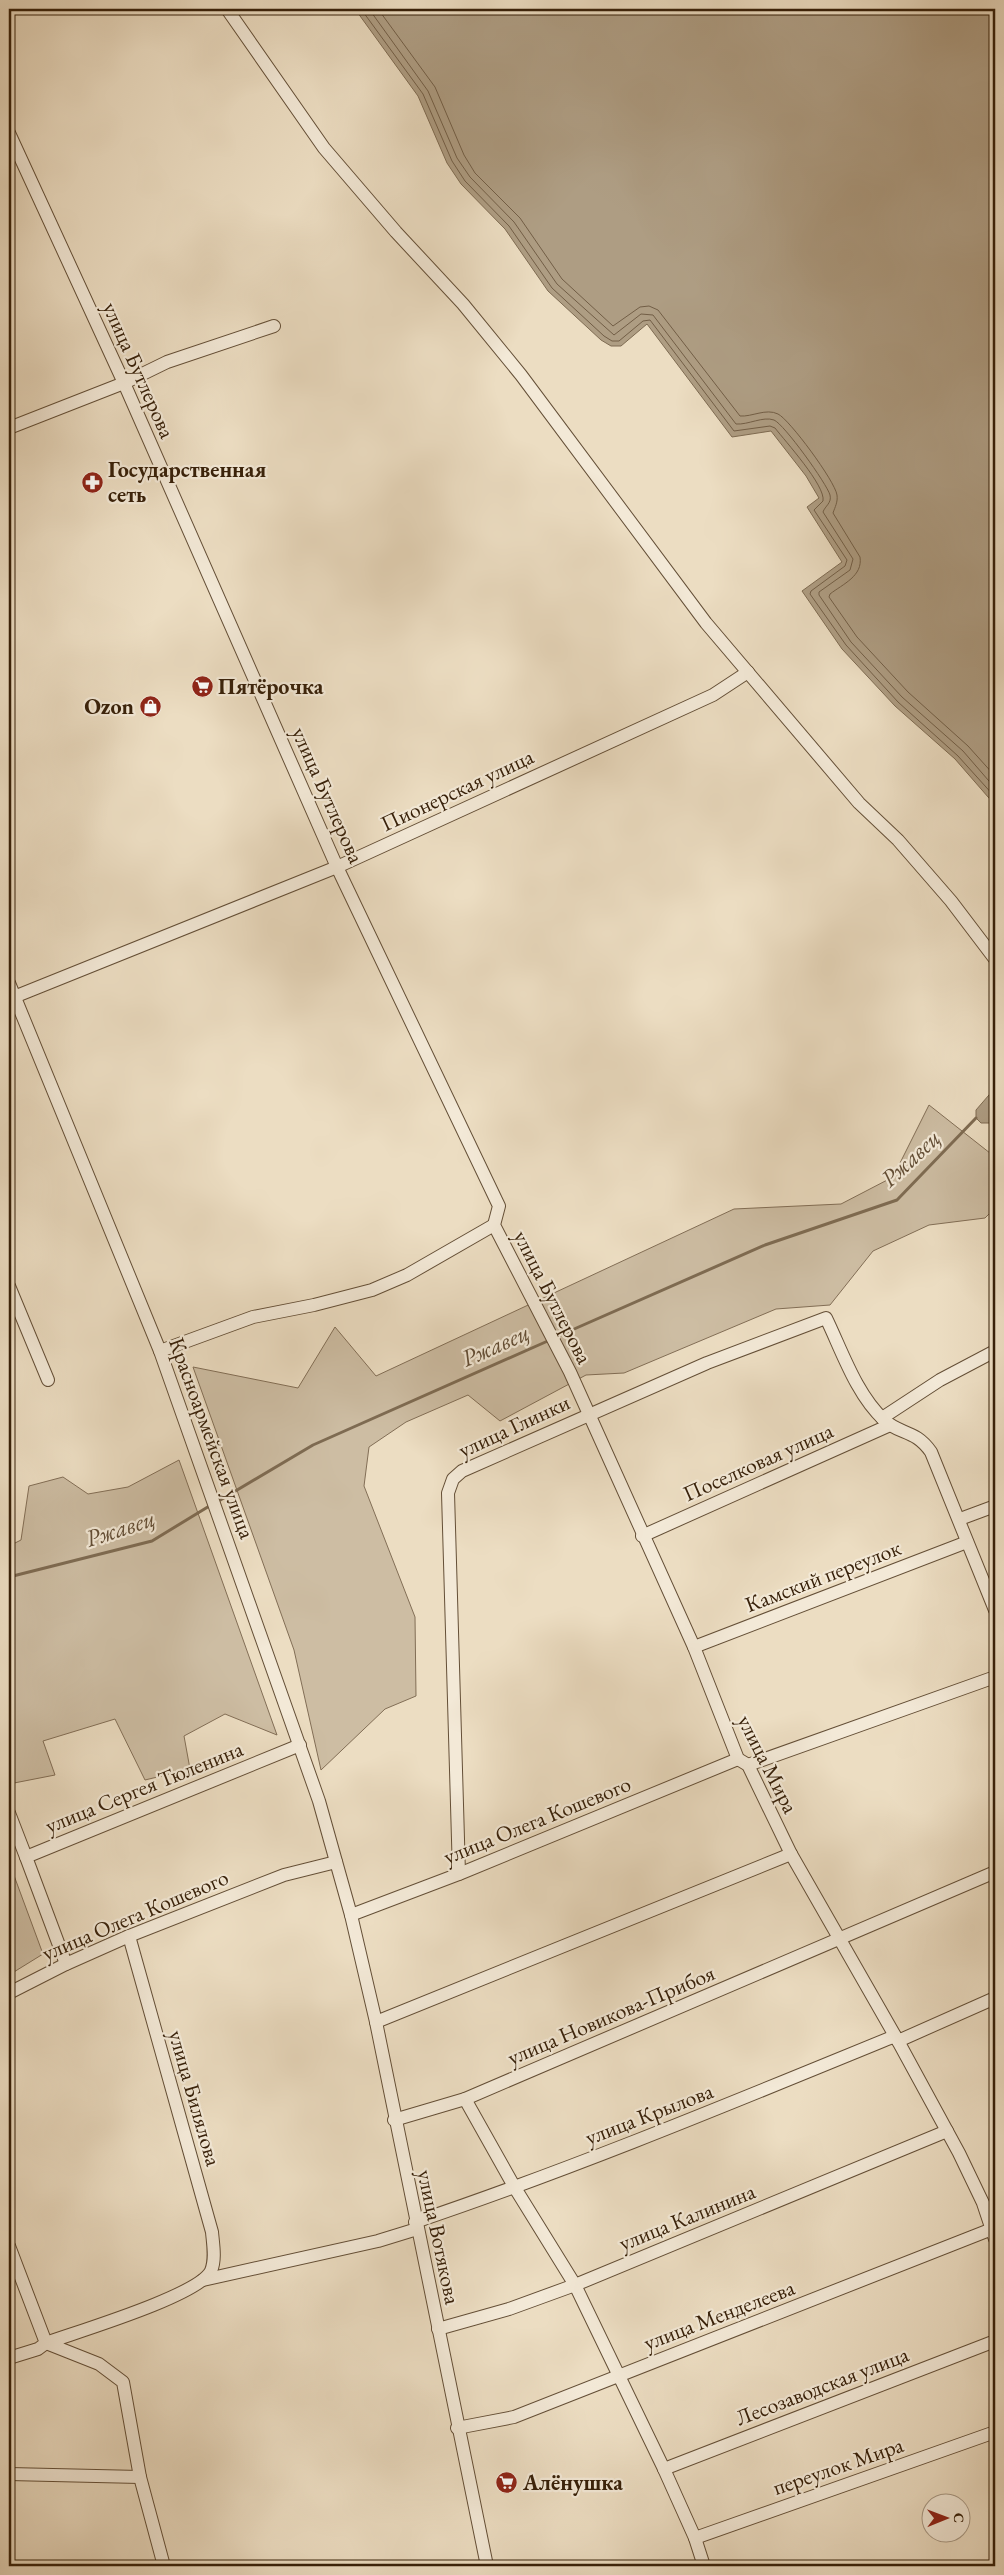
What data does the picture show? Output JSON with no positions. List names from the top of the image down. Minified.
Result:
{"streets":{"street":["улица Бутлерова","Пионерская улица","улица Глинки","Красноармейская улица","Поселковая улица","Камский переулок","улица Мира","улица Сергея Тюленина","улица Олега Кошевого","улица Новикова-Прибоя","улица Билялова","улица Крылова","улица Калинина","улица Вотякова","улица Менделеева","Лесозаводская улица","переулок Мира"]},"crossings":[["улица Бутлерова","Пионерская улица"],["улица Бутлерова","улица Глинки"],["улица Бутлерова","улица Мира"],["Пионерская улица","Красноармейская улица"],["улица Глинки","Поселковая улица"],["улица Глинки","улица Мира"],["улица Глинки","улица Олега Кошевого"],["Красноармейская улица","улица Сергея Тюленина"],["Красноармейская улица","улица Олега Кошевого"],["Красноармейская улица","улица Вотякова"],["Поселковая улица","улица Мира"],["Камский переулок","улица Мира"],["улица Мира","улица Олега Кошевого"],["улица Мира","улица Новикова-Прибоя"],["улица Мира","улица Крылова"],["улица Мира","улица Калинина"],["улица Мира","улица Менделеева"],["улица Сергея Тюленина","улица Олега Кошевого"],["улица Олега Кошевого","улица Билялова"],["улица Олега Кошевого","улица Вотякова"],["улица Новикова-Прибоя","улица Вотякова"],["улица Билялова","улица Крылова"],["улица Крылова","улица Вотякова"],["улица Калинина","улица Вотякова"],["улица Вотякова","улица Менделеева"]],"water":["Ржавец"],"places":{"pharmacy":["Государственная сеть"],"supermarket":["Пятёрочка","Алёнушка"],"shop":["Ozon"]},"north":"right"}
